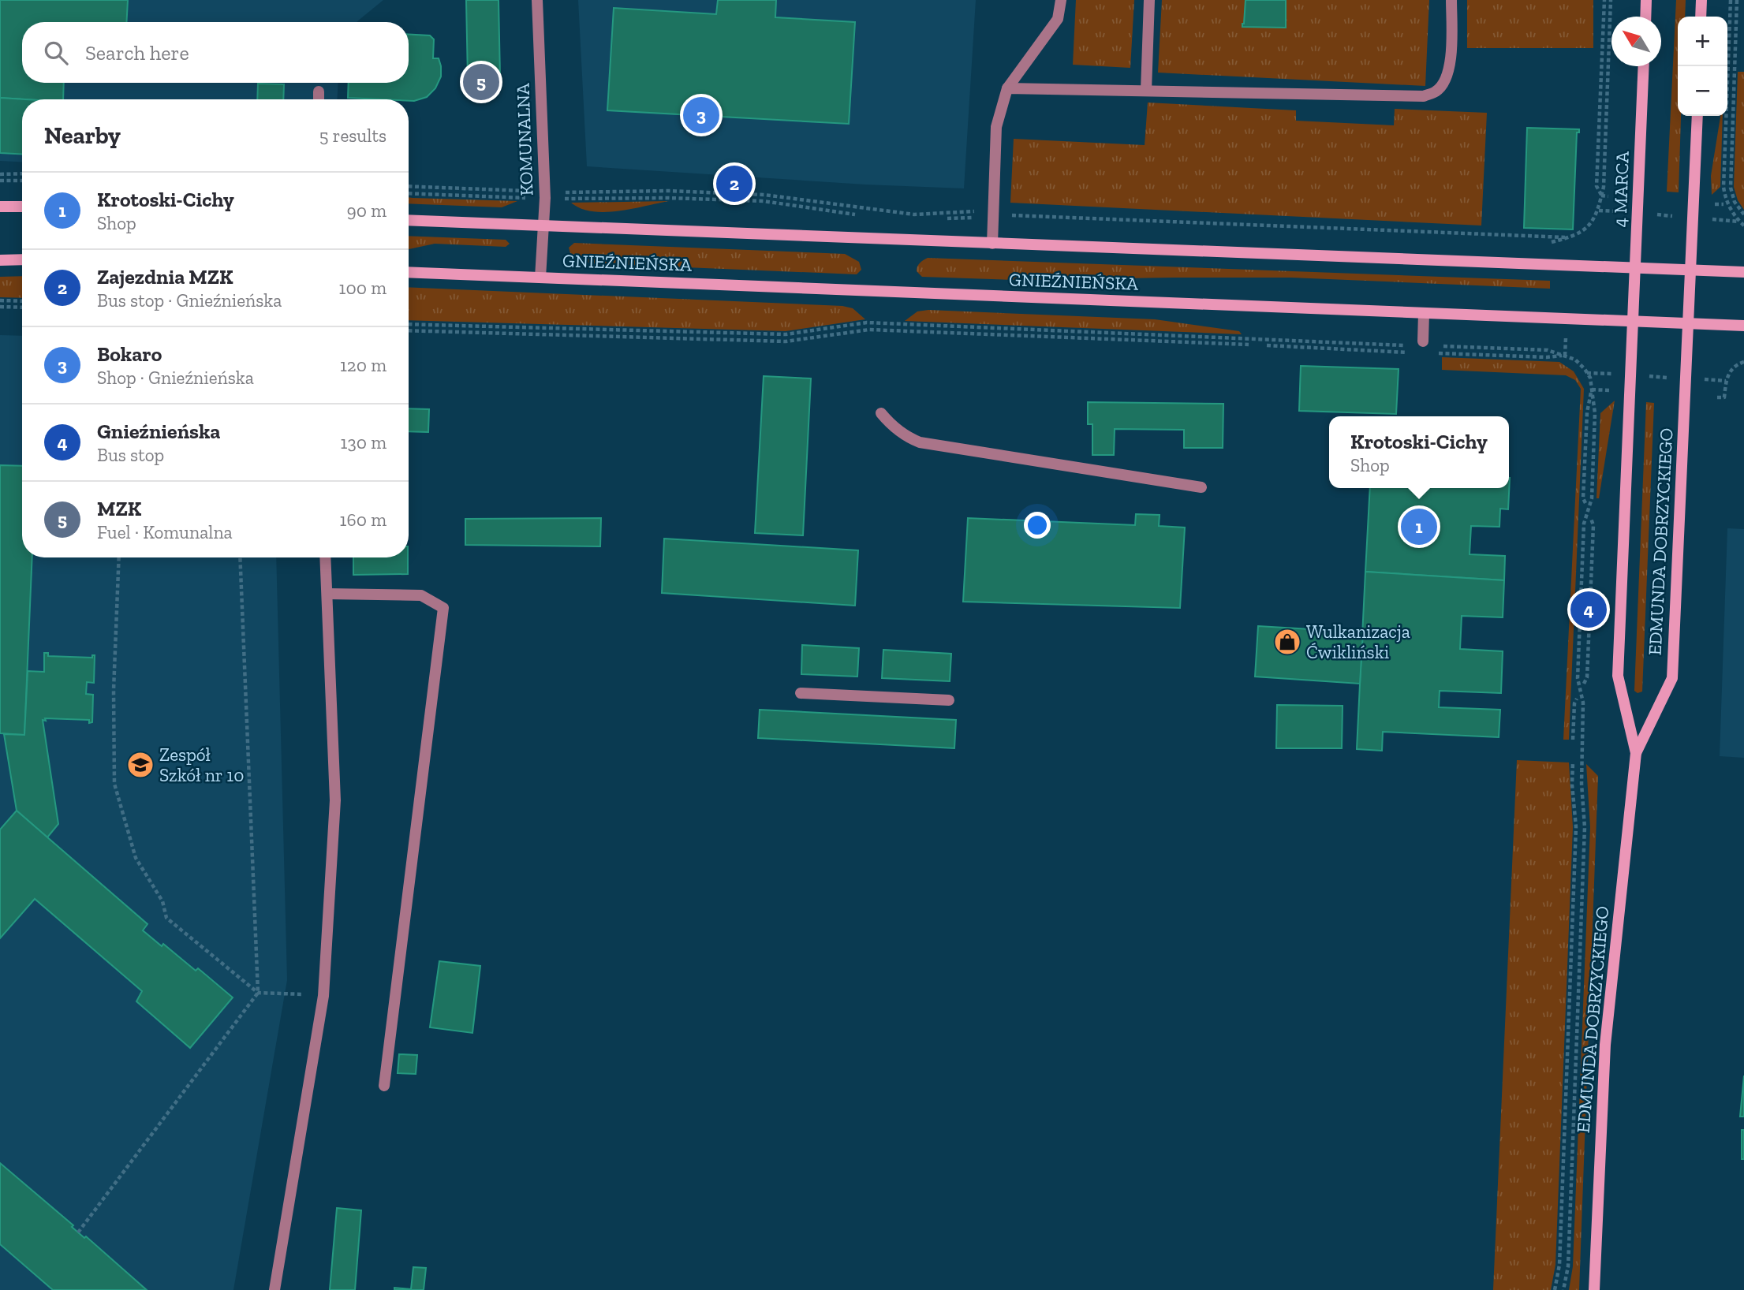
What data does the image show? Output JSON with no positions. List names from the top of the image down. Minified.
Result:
{"streets":{"street":["KOMUNALNA","4 MARCA","GNIEŹNIEŃSKA","EDMUNDA DOBRZYCKIEGO"]},"crossings":[["KOMUNALNA","GNIEŹNIEŃSKA"],["4 MARCA","GNIEŹNIEŃSKA"],["4 MARCA","EDMUNDA DOBRZYCKIEGO"],["GNIEŹNIEŃSKA","EDMUNDA DOBRZYCKIEGO"]],"places":{"shop":["Wulkanizacja Ćwikliński"],"school or university":["Zespół Szkół nr 10"]},"north":"top left","page":{"map_buttons":["+","−"],"search":"Search here","pins":["5","3","2","1","4"],"heading":["Nearby","5 results"],"list":[{"mark":"1","name":"Krotoski-Cichy","note":"Shop","value":"90 m"},{"mark":"2","name":"Zajezdnia MZK","note":"Bus stop · Gnieźnieńska","value":"100 m"},{"mark":"3","name":"Bokaro","note":"Shop · Gnieźnieńska","value":"120 m"},{"mark":"4","name":"Gnieźnieńska","note":"Bus stop","value":"130 m"},{"mark":"5","name":"MZK","note":"Fuel · Komunalna","value":"160 m"}],"popup":["Krotoski-Cichy","Shop"]}}
